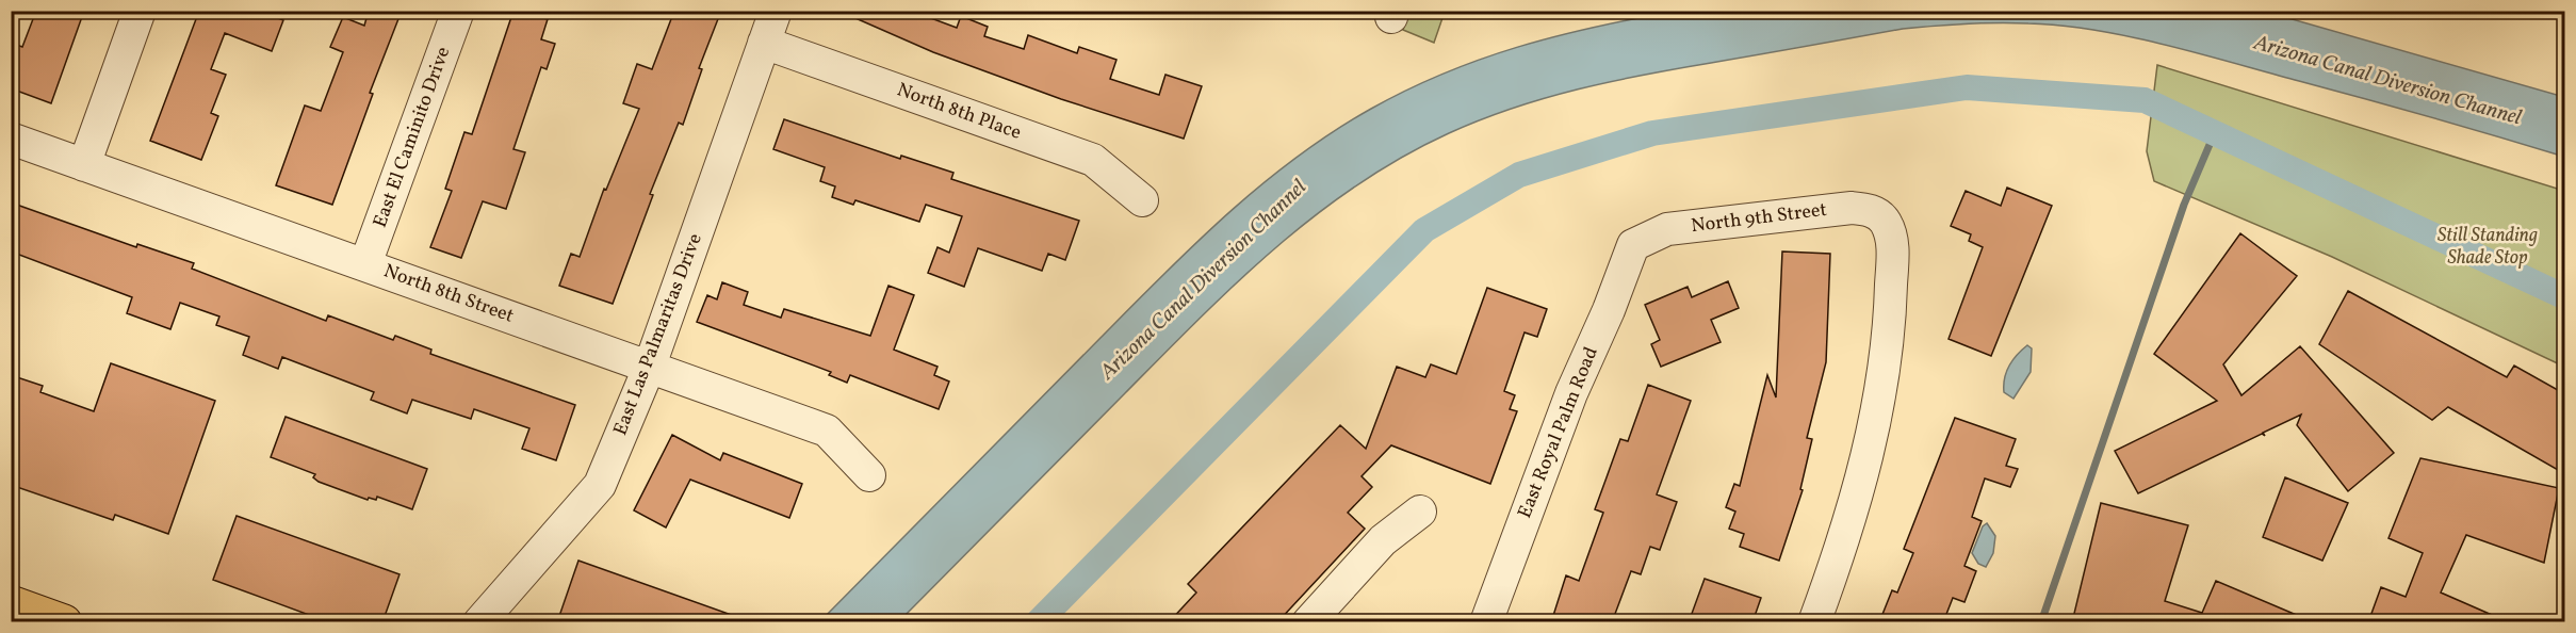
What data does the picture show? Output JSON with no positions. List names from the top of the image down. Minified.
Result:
{"streets":{"street":["North 8th Place","East El Caminito Drive","North 9th Street","North 8th Street","East Las Palmaritas Drive","East Royal Palm Road"]},"crossings":[["North 8th Place","East Las Palmaritas Drive"],["East El Caminito Drive","North 8th Street"],["North 9th Street","East Royal Palm Road"],["North 8th Street","East Las Palmaritas Drive"]],"water":["Arizona Canal Diversion Channel"],"parks":["Still Standing Shade Stop"]}
